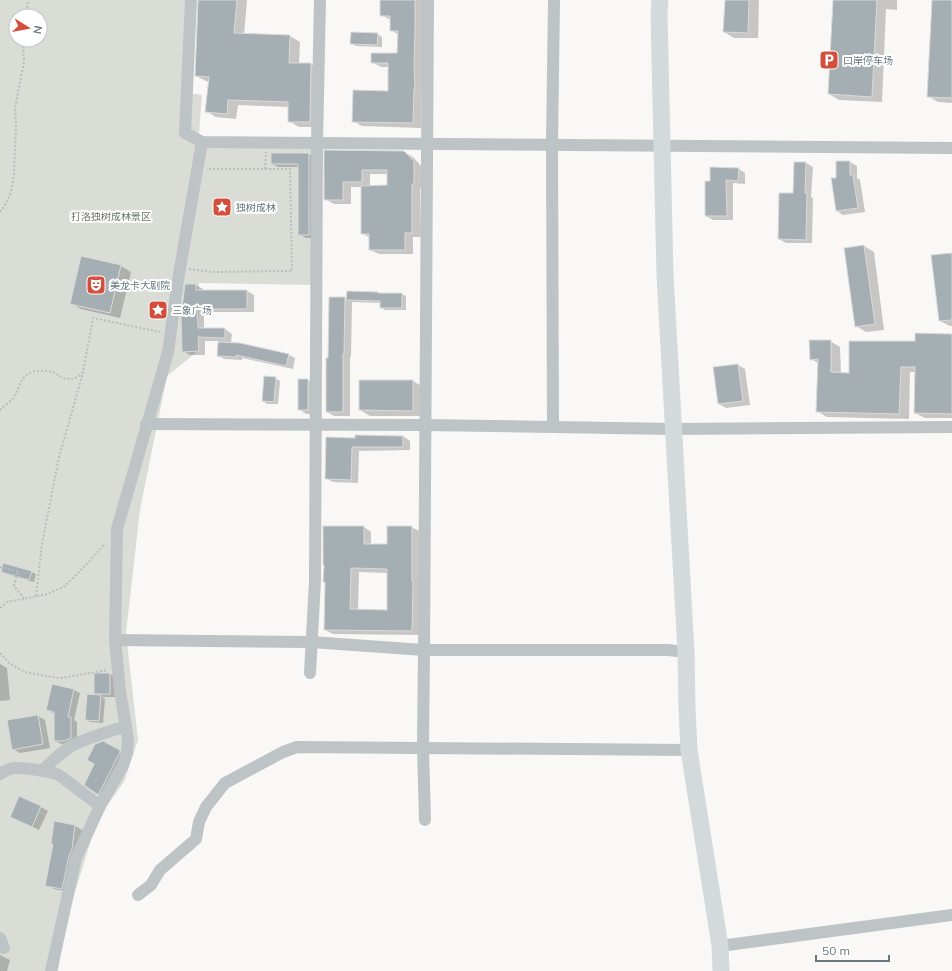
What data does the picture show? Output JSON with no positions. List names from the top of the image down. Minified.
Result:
{"parks":["打洛独树成林景区"],"places":{"parking":["口岸停车场"],"place":["独树成林","三象广场"],"theatre":["美龙卡大剧院"]},"scale_bar":"50 m","north":"right"}
